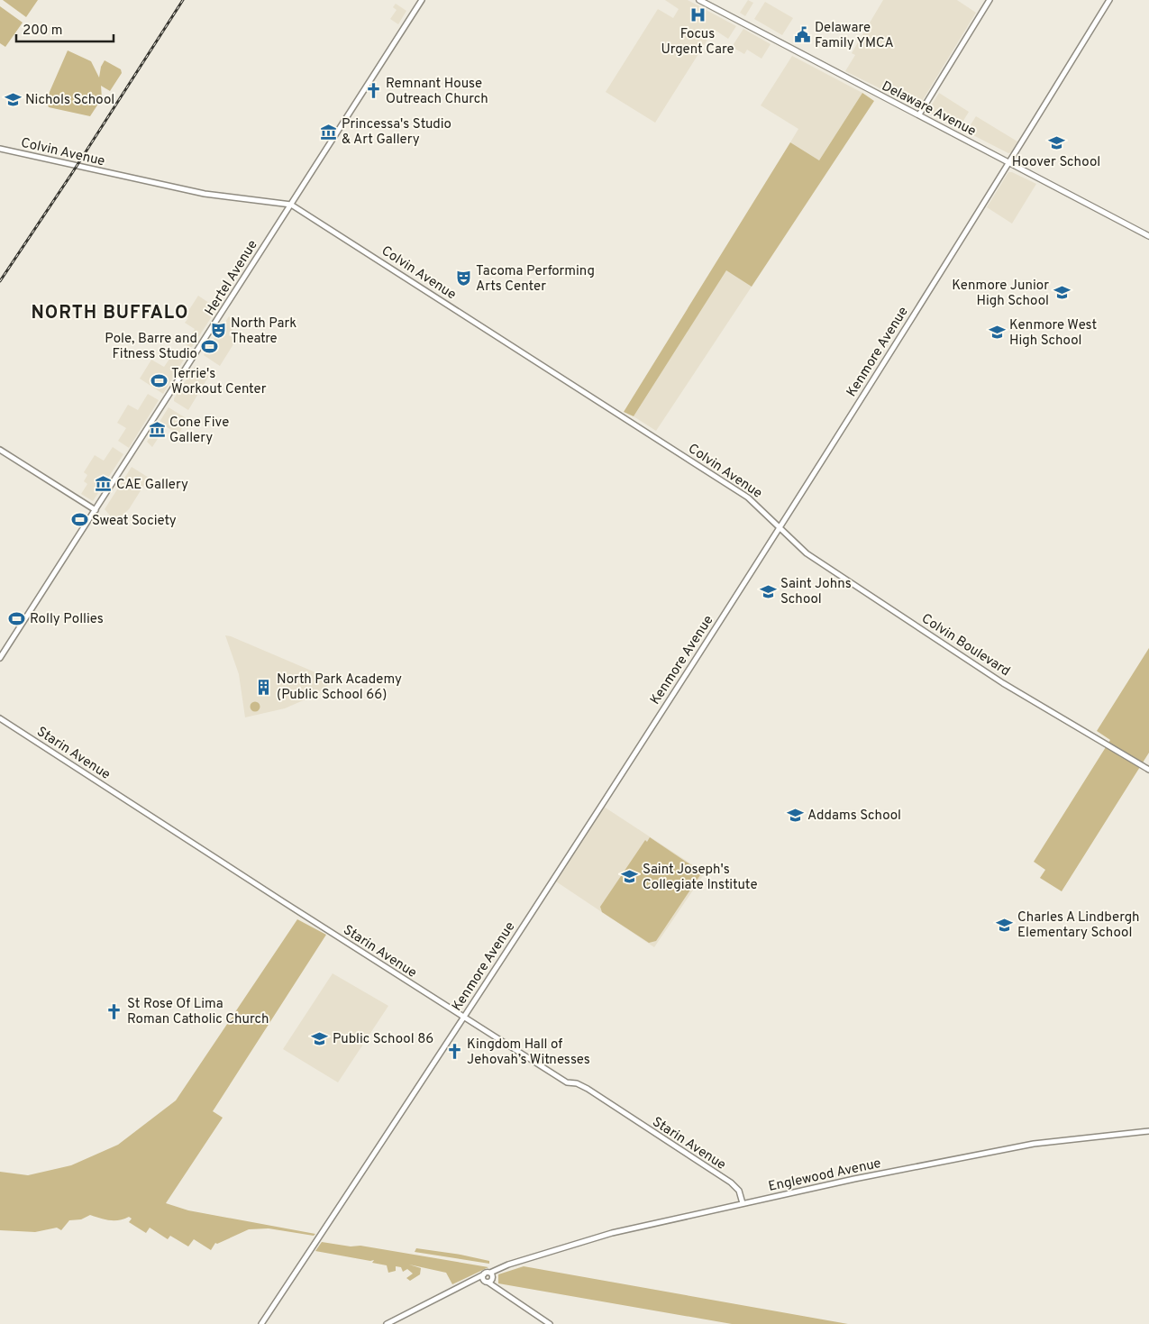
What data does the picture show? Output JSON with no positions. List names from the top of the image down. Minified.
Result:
{"streets":{"main road":["Delaware Avenue"],"street":["Colvin Avenue","Hertel Avenue","Kenmore Avenue","Colvin Boulevard","Starin Avenue","Englewood Avenue"]},"crossings":[["Delaware Avenue","Kenmore Avenue"],["Colvin Avenue","Hertel Avenue"],["Colvin Avenue","Kenmore Avenue"],["Colvin Avenue","Colvin Boulevard"],["Kenmore Avenue","Colvin Boulevard"],["Kenmore Avenue","Starin Avenue"],["Starin Avenue","Englewood Avenue"]],"districts":["NORTH BUFFALO"],"places":{"hospital":["Focus Urgent Care"],"public building":["Delaware Family YMCA"],"church":["Remnant House Outreach Church","St Rose Of Lima Roman Catholic Church","Kingdom Hall of Jehovah’s Witnesses"],"school or university":["Nichols School","Hoover School","Kenmore Junior High School","Kenmore West High School","Saint Johns School","Addams School","Saint Joseph's Collegiate Institute","Charles A Lindbergh Elementary School","Public School 86"],"museum":["Princessa's Studio & Art Gallery","Cone Five Gallery","CAE Gallery"],"theatre":["Tacoma Performing Arts Center","North Park Theatre"],"sports":["Pole, Barre and Fitness Studio","Terrie's Workout Center","Sweat Society","Rolly Pollies"],"building":["North Park Academy (Public School 66)"]},"scale_bar":"200 m"}
